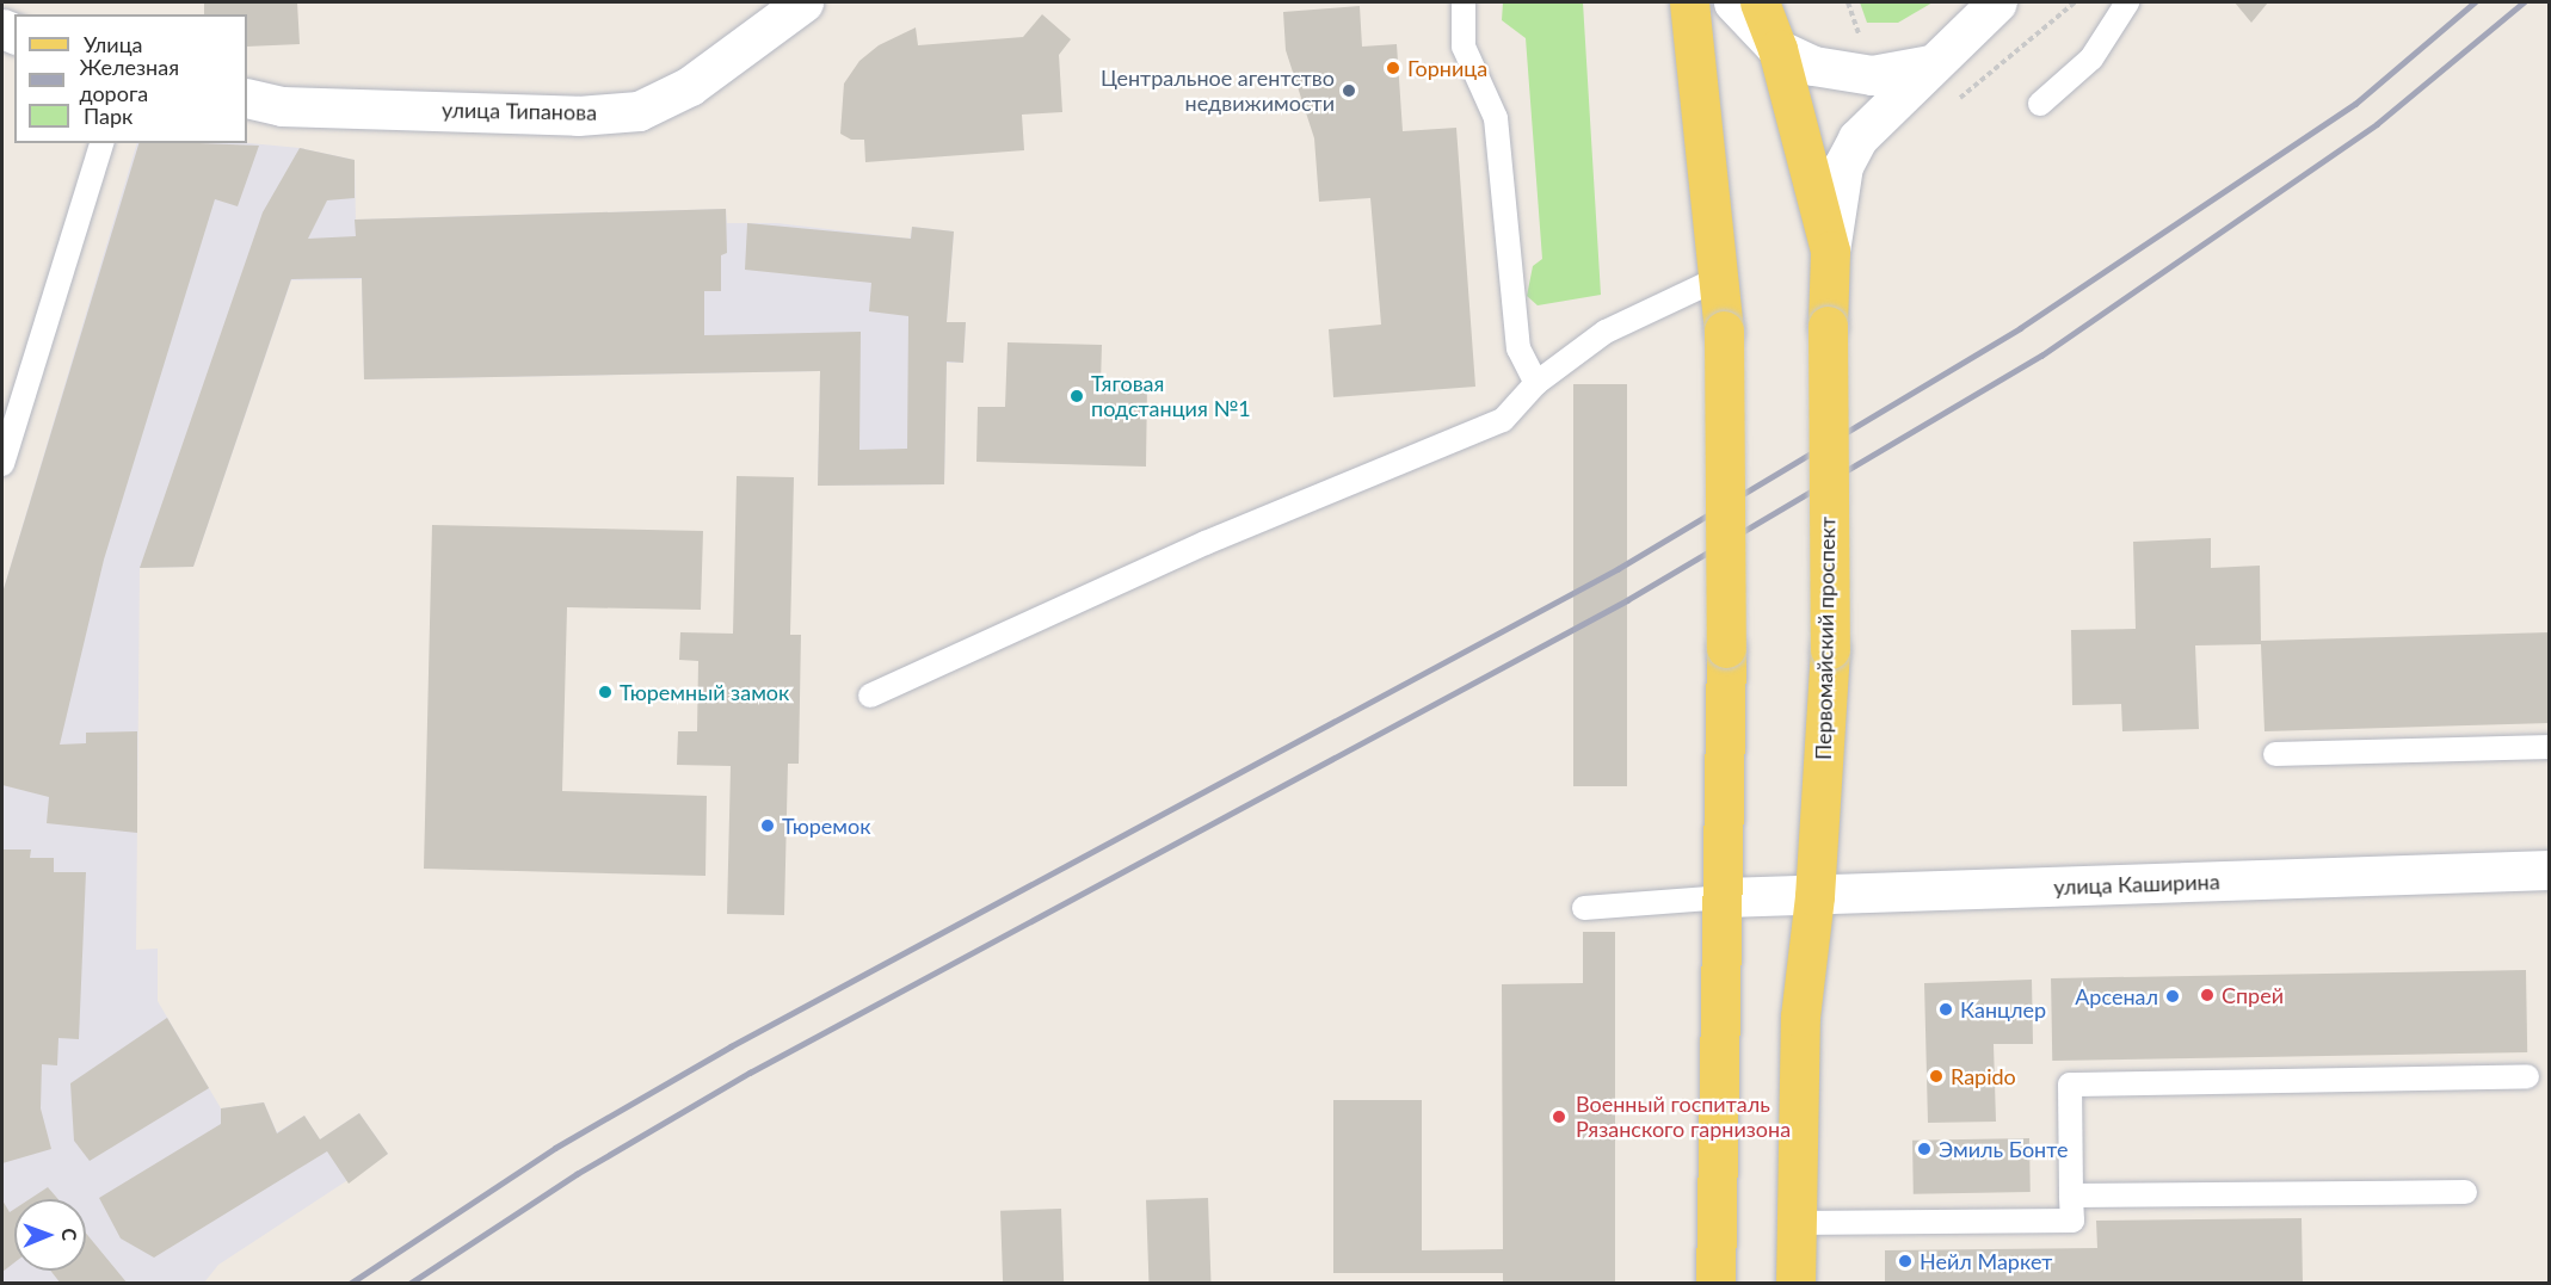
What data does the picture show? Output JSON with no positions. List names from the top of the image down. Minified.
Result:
{"streets":{"main road":["улица Типанова","Первомайский проспект","улица Каширина"]},"crossings":[["Первомайский проспект","улица Каширина"]],"places":["Горница","Центральное агентство недвижимости","Тяговая подстанция №1","Тюремный замок","Тюремок","Спрей","Арсенал","Канцлер","Rapido","Военный госпиталь Рязанского гарнизона","Эмиль Бонте","Нейл Маркет"],"legend":["Улица","Железная дорога","Парк"],"north":"right"}
